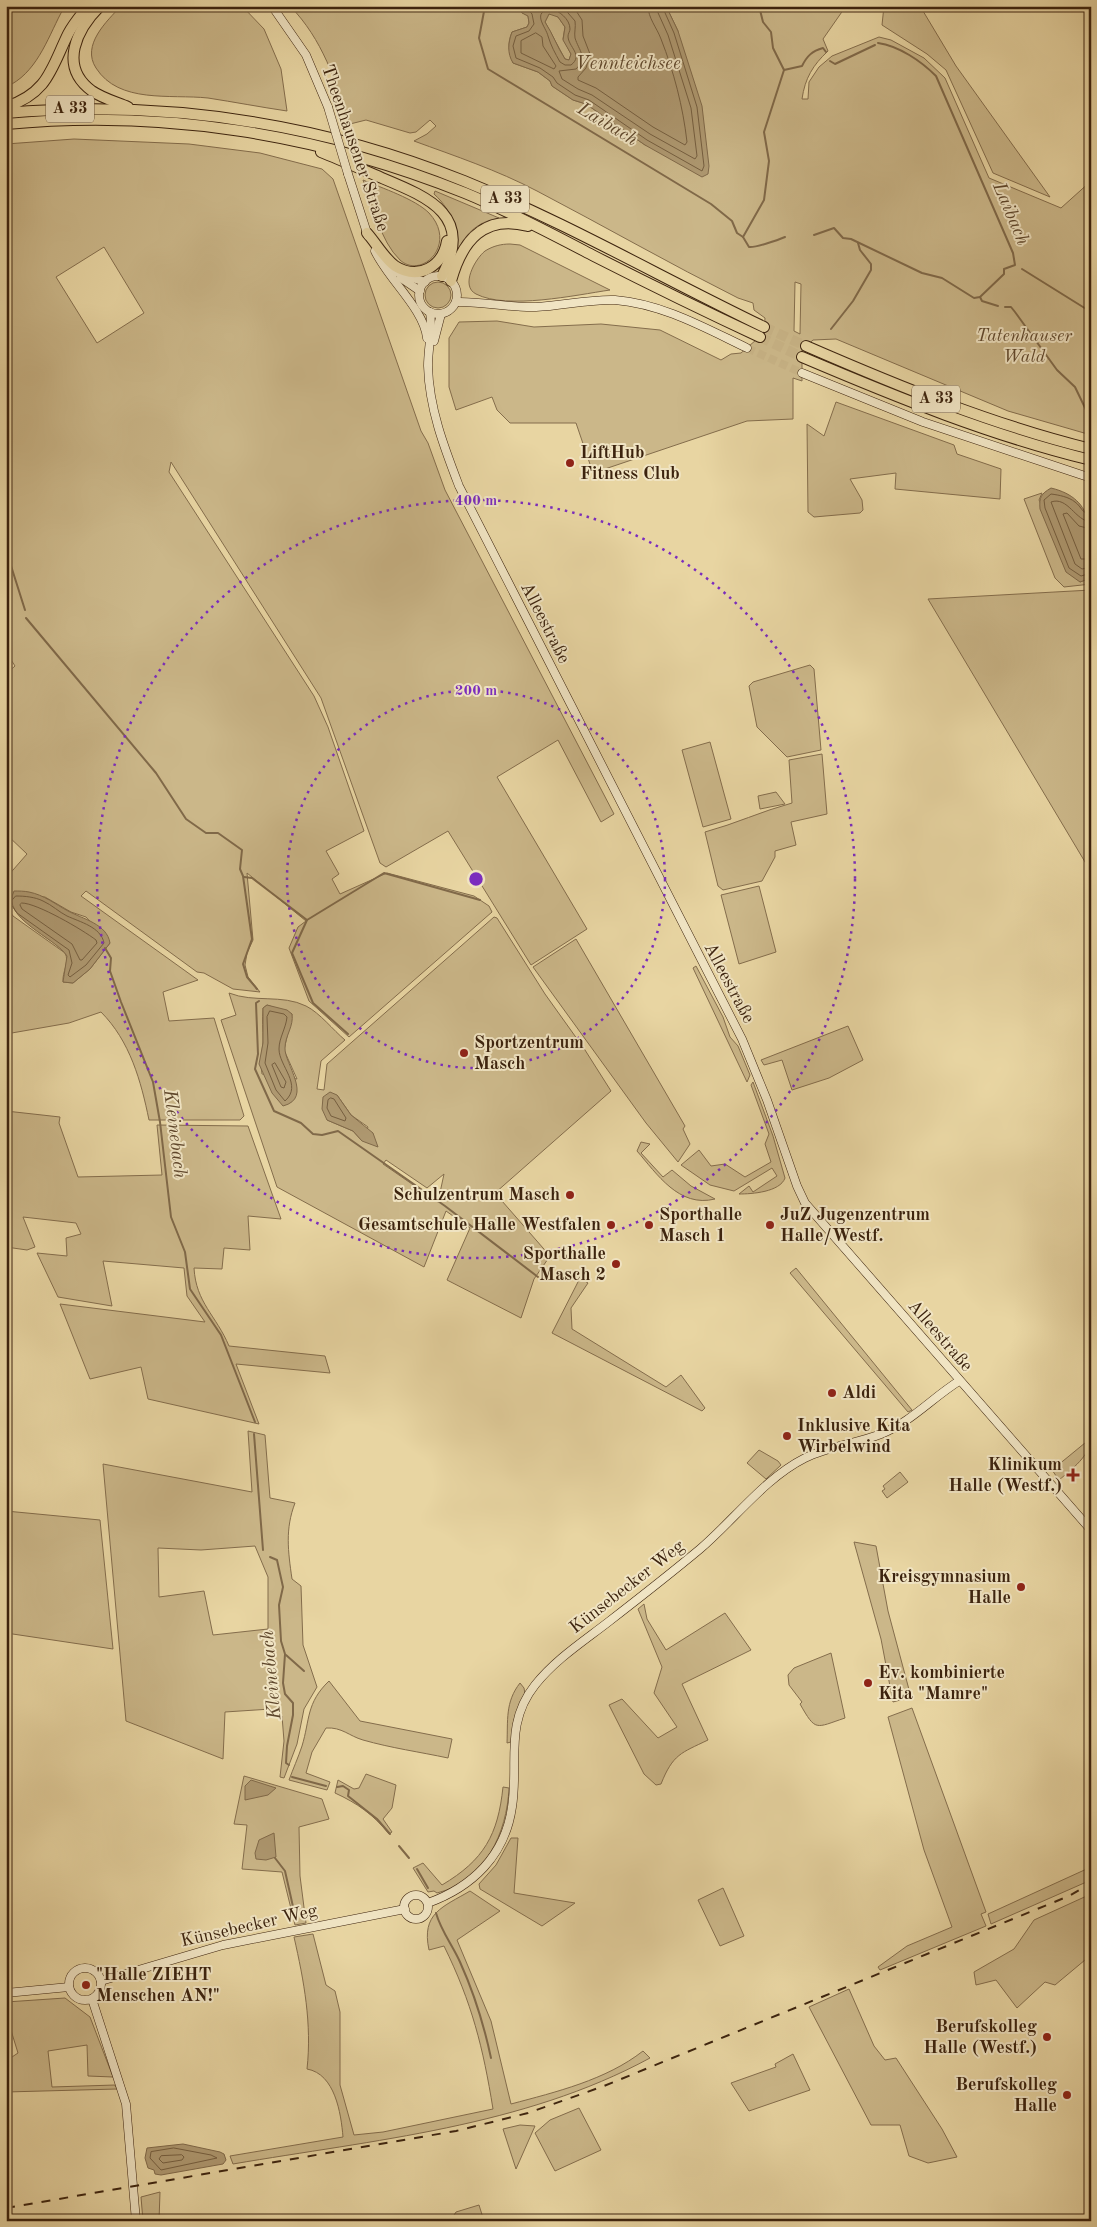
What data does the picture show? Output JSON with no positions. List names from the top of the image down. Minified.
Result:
{"streets":{"highway":["A 33"],"street":["Theenhausener Straße","Alleestraße","Künsebecker Weg"]},"crossings":[["Theenhausener Straße","Alleestraße"],["Alleestraße","Künsebecker Weg"]],"water":["Vennteichsee","Laibach","Kleinebach"],"parks":["Tatenhauser Wald"],"places":{"other":["LiftHub Fitness Club","Sportzentrum Masch","Schulzentrum Masch","Gesamtschule Halle Westfalen","Sporthalle Masch 1","JuZ Jugenzentrum Halle/Westf.","Sporthalle Masch 2","Aldi","Inklusive Kita Wirbelwind","Kreisgymnasium Halle","Ev. kombinierte Kita \"Mamre\"","\"Halle ZIEHT Menschen AN!\"","Berufskolleg Halle (Westf.)","Berufskolleg Halle"],"health":["Klinikum Halle (Westf.)"]},"rings":["400 m","200 m"]}
